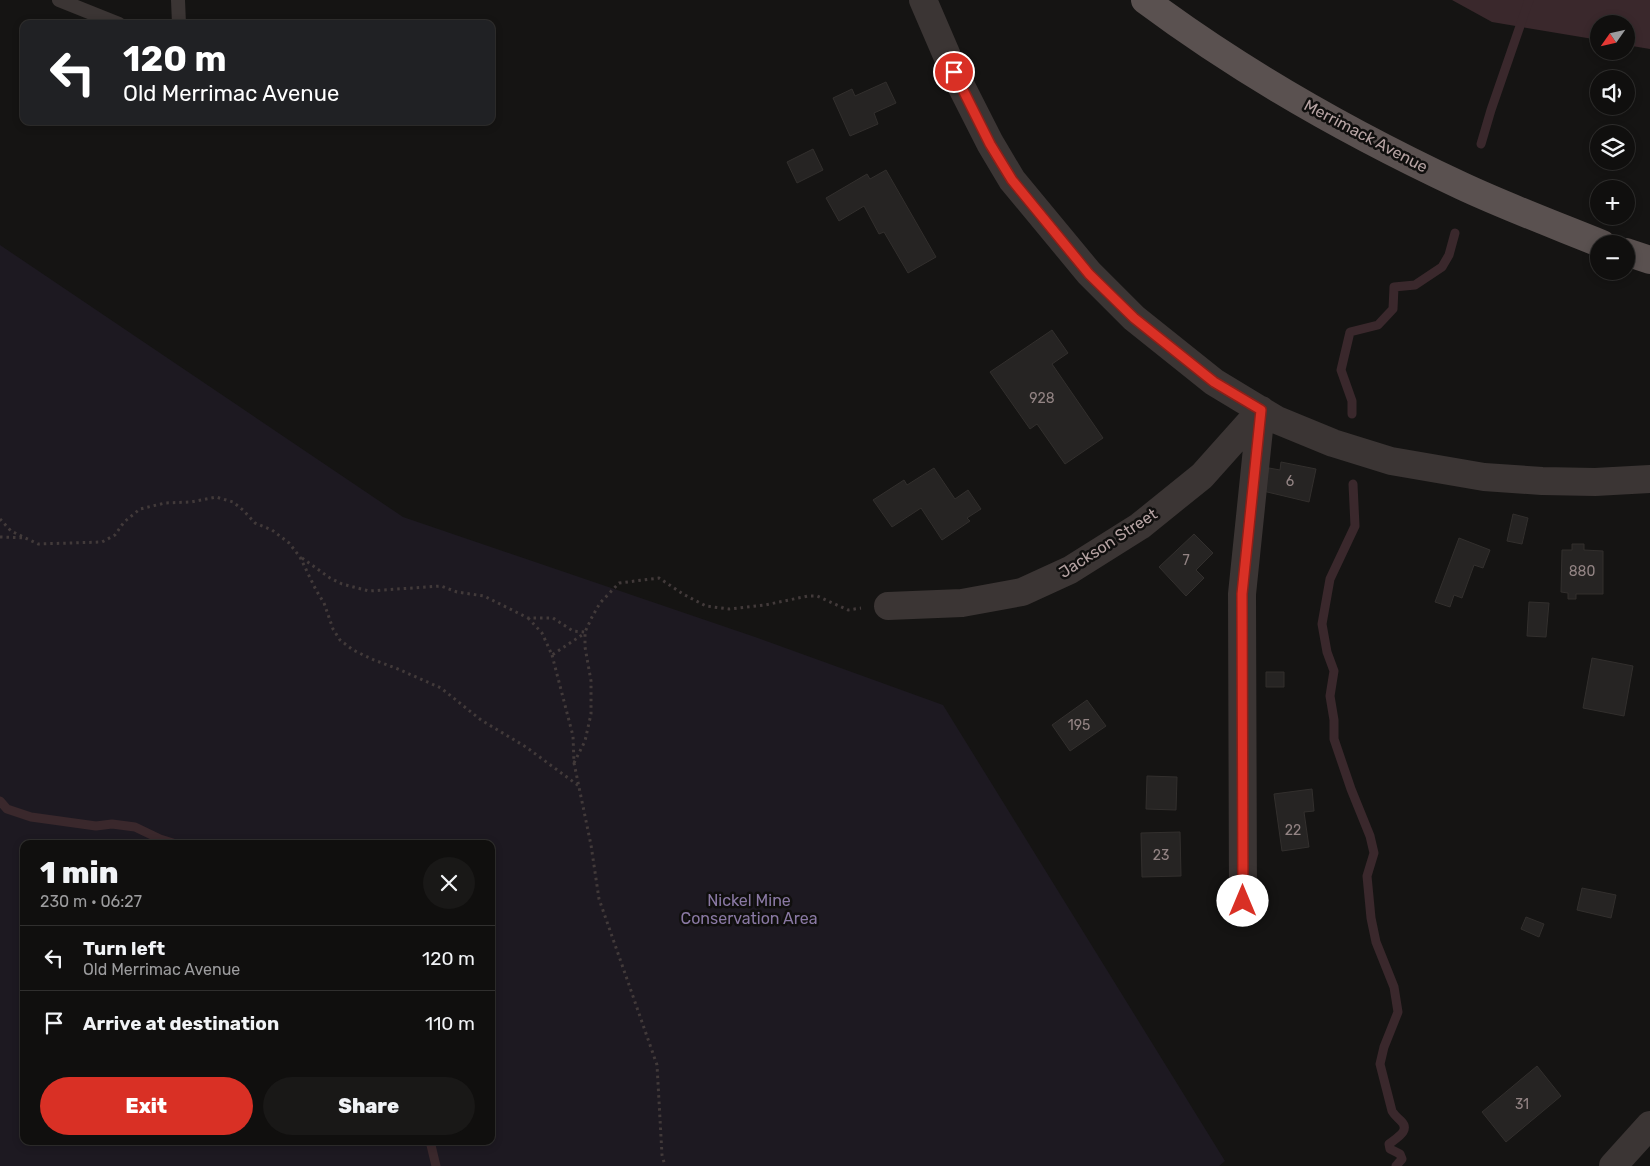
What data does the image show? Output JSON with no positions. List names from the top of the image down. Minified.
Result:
{"streets":{"main road":["Merrimack Avenue"],"street":["Jackson Street"]},"parks":["Nickel Mine Conservation Area"],"house_numbers":["928","6","7","880","195","22","23","31"],"north":"bottom left","page":{"map_buttons":["+","−"],"turn":["120 m","Old Merrimac Avenue"],"heading":["1 min","230 m · 06:27"],"list":[{"name":"Turn left","note":"Old Merrimac Avenue","value":"120 m"},{"name":"Arrive at destination","value":"110 m"}],"buttons":["Exit","Share"]}}
